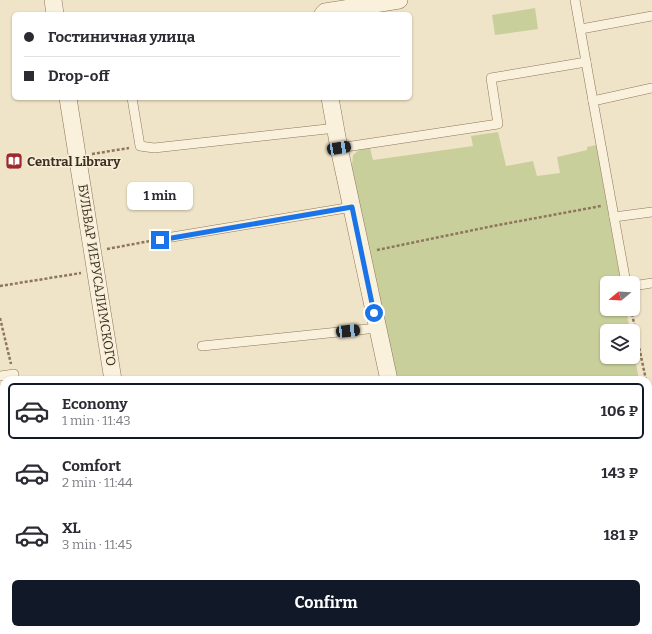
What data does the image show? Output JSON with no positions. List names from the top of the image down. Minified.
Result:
{"streets":{"street":["БУЛЬВАР ИЕРУСАЛИМСКОГО"]},"places":{"library":["Central Library"]},"north":"left","page":{"banner":["Гостиничная улица","Drop-off"],"bubble":"1 min","list":[{"name":"Economy","note":"1 min · 11:43","value":"106 ₽"},{"name":"Comfort","note":"2 min · 11:44","value":"143 ₽"},{"name":"XL","note":"3 min · 11:45","value":"181 ₽"}],"buttons":"Confirm"}}
